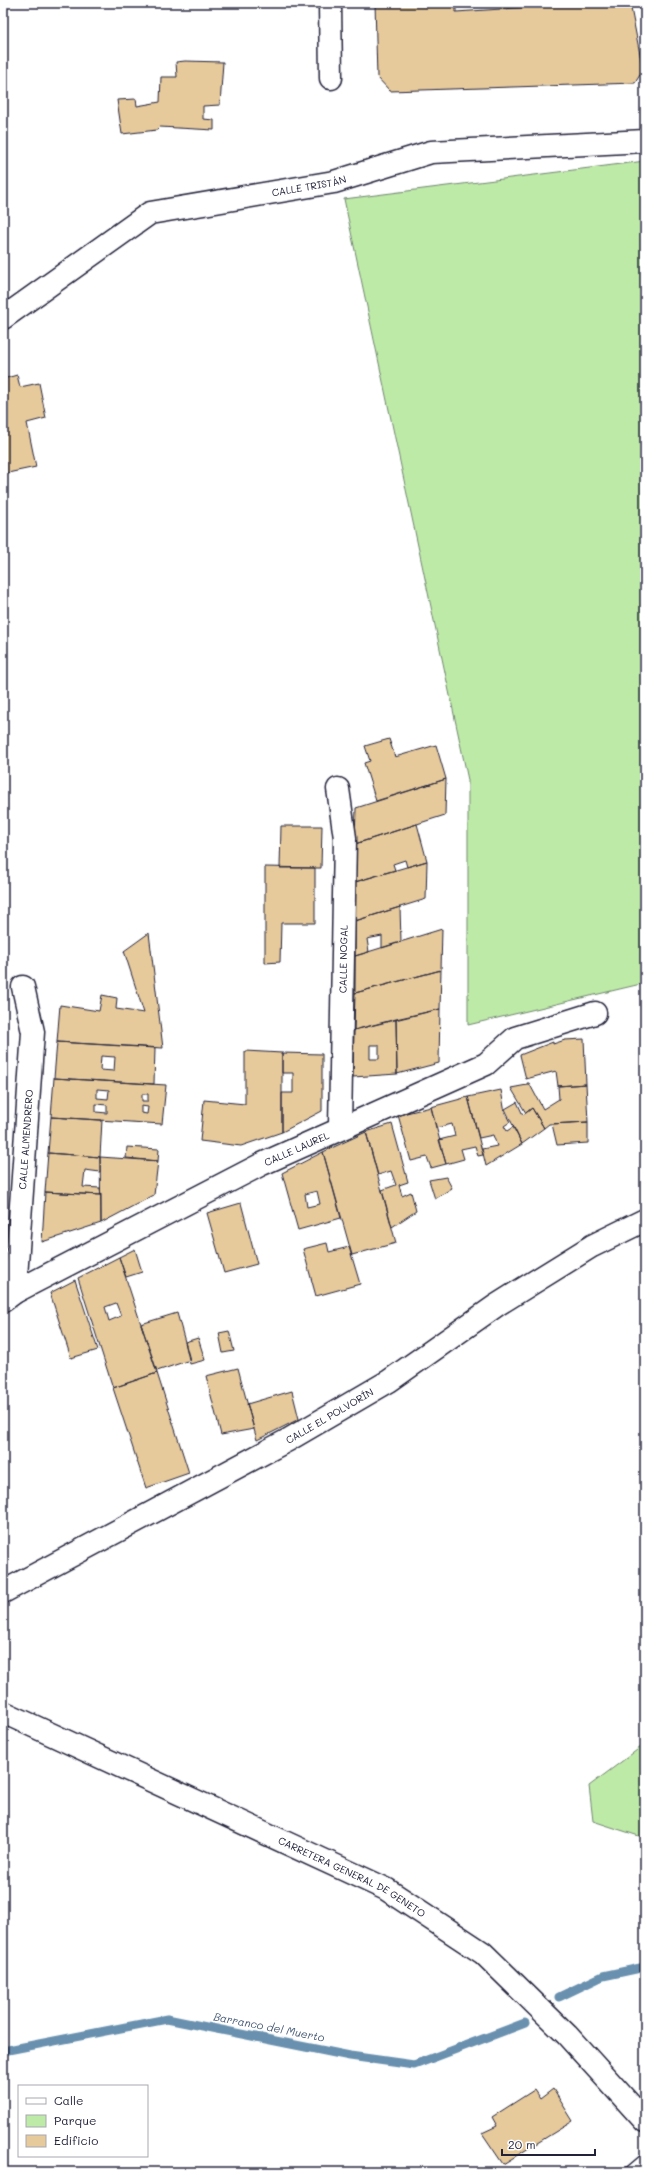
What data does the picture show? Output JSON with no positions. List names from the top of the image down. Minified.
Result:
{"streets":{"street":["CALLE TRISTÁN","CALLE NOGAL","CALLE ALMENDRERO","CALLE LAUREL","CALLE EL POLVORÍN","CARRETERA GENERAL DE GENETO"]},"crossings":[["CALLE NOGAL","CALLE LAUREL"],["CALLE ALMENDRERO","CALLE LAUREL"]],"water":["Barranco del Muerto"],"legend":["Calle","Parque","Edificio"],"scale_bar":"20 m"}
